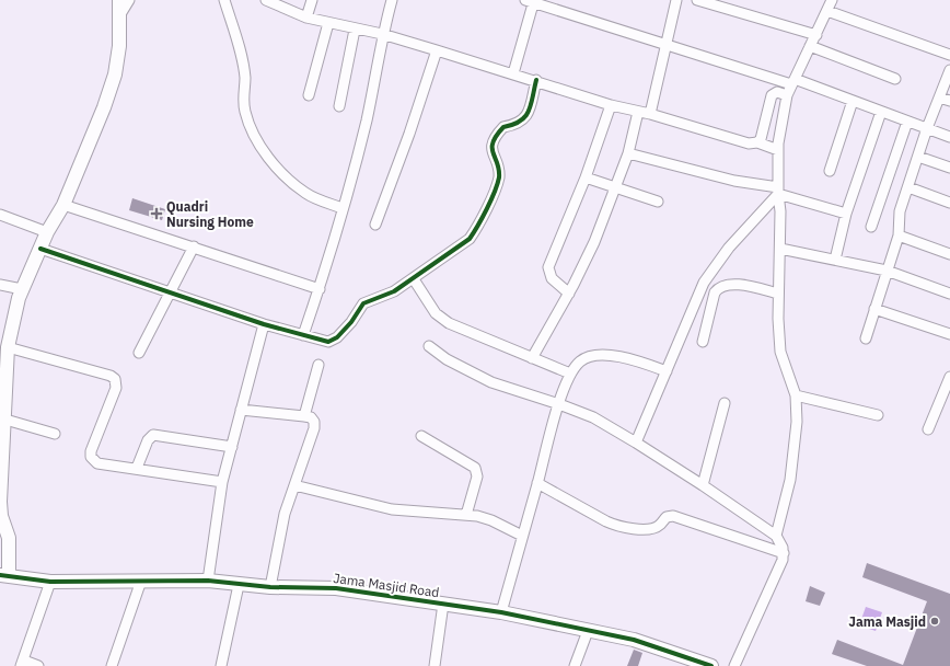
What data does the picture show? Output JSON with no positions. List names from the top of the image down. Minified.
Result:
{"streets":{"street":["Jama Masjid Road"]},"places":{"health":["Quadri Nursing Home"],"other":["Jama Masjid"]}}
